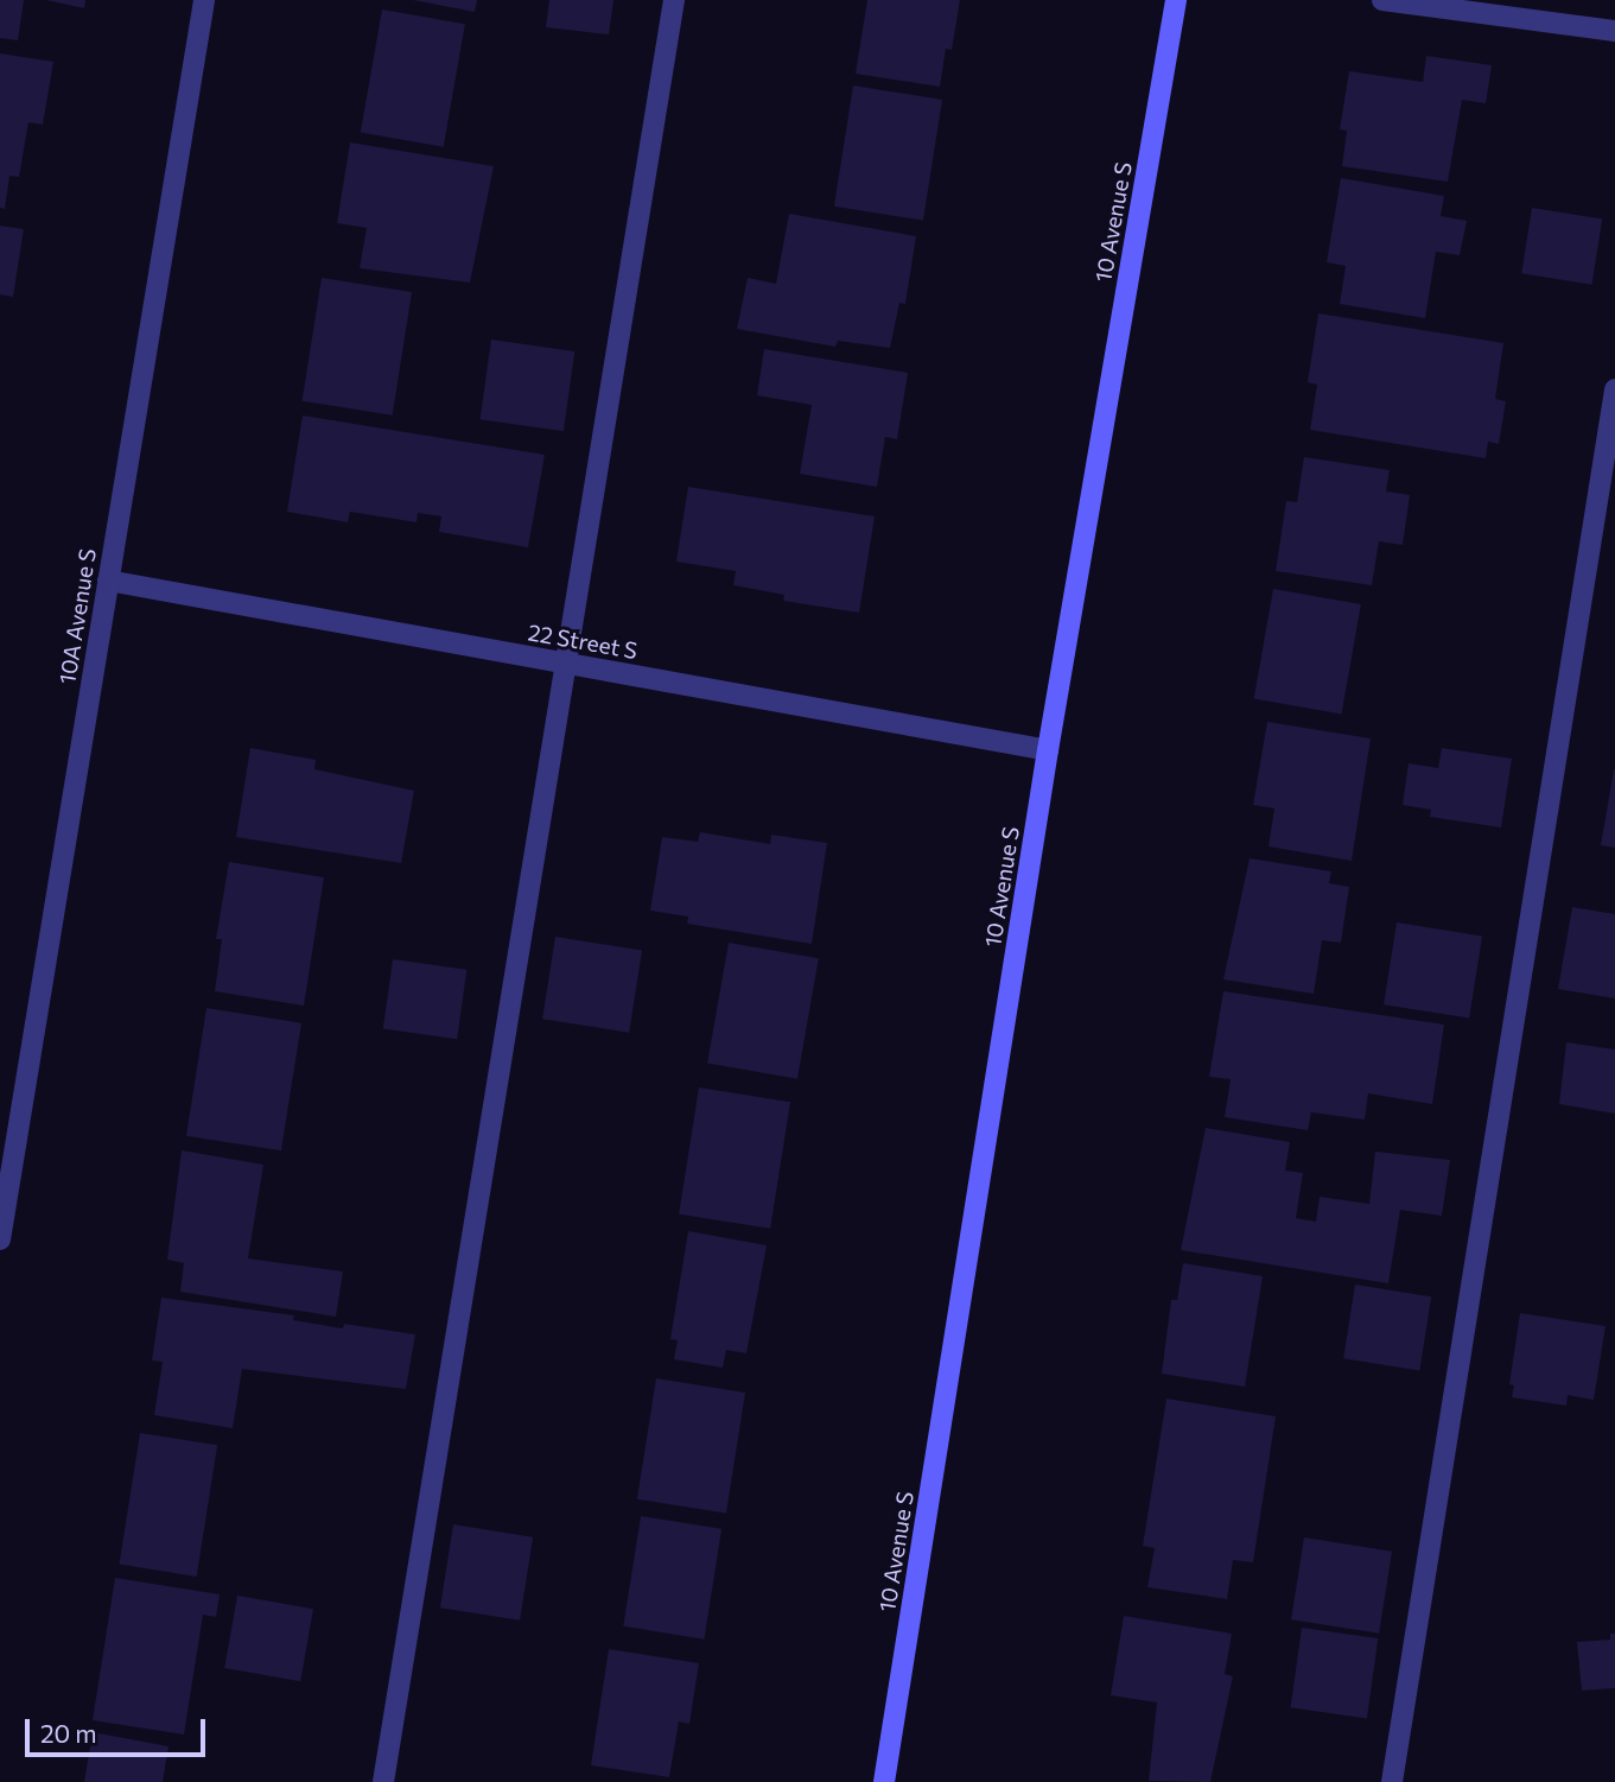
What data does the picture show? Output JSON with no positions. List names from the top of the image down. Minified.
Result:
{"streets":{"street":["10 Avenue S","10A Avenue S","22 Street S"]},"crossings":[["10 Avenue S","22 Street S"],["10A Avenue S","22 Street S"]],"scale_bar":"20 m"}
